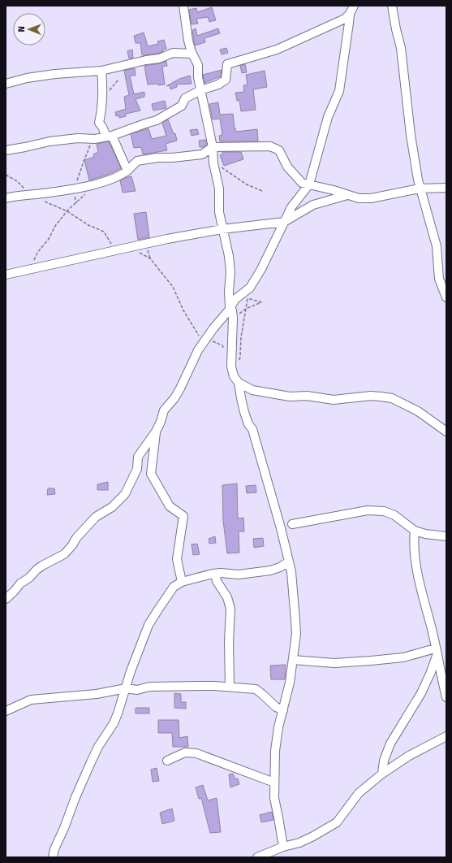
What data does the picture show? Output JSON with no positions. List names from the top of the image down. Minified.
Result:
{"north":"left"}
